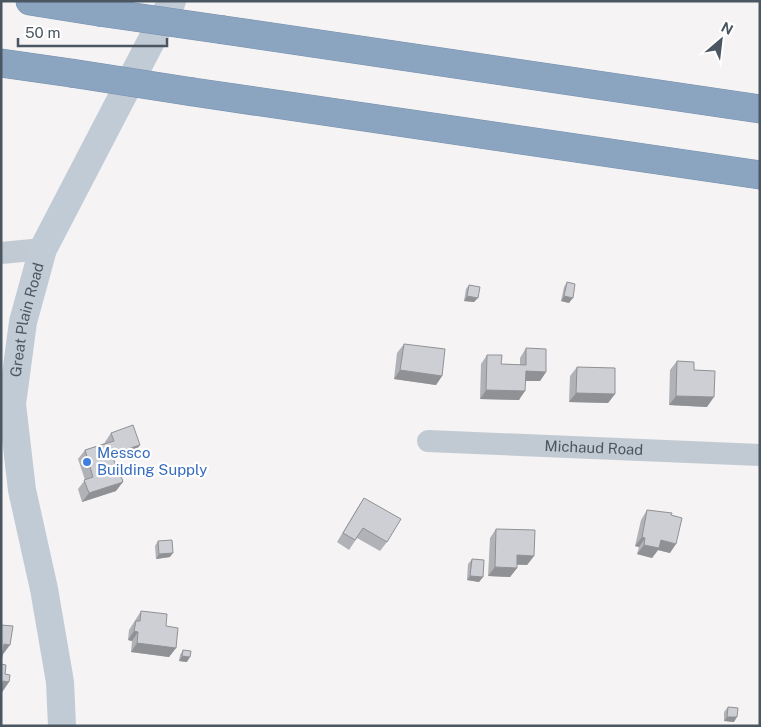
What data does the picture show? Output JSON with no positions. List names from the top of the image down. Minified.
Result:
{"streets":{"main road":["Great Plain Road"],"street":["Michaud Road"]},"places":["Messco Building Supply"],"scale_bar":"50 m","north":"top right"}
